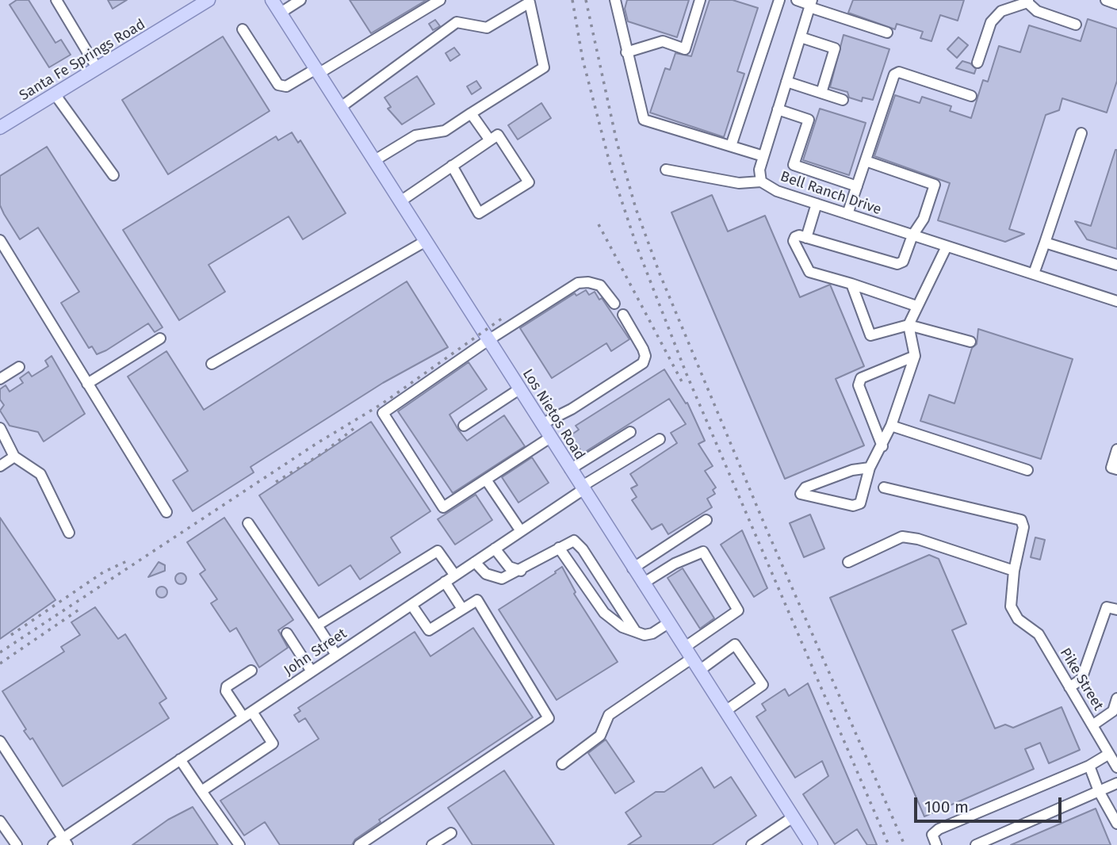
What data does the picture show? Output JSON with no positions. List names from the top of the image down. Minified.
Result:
{"streets":{"main road":["Santa Fe Springs Road","Los Nietos Road"],"street":["Bell Ranch Drive","John Street","Pike Street"]},"crossings":[["Los Nietos Road","John Street"]],"scale_bar":"100 m"}
